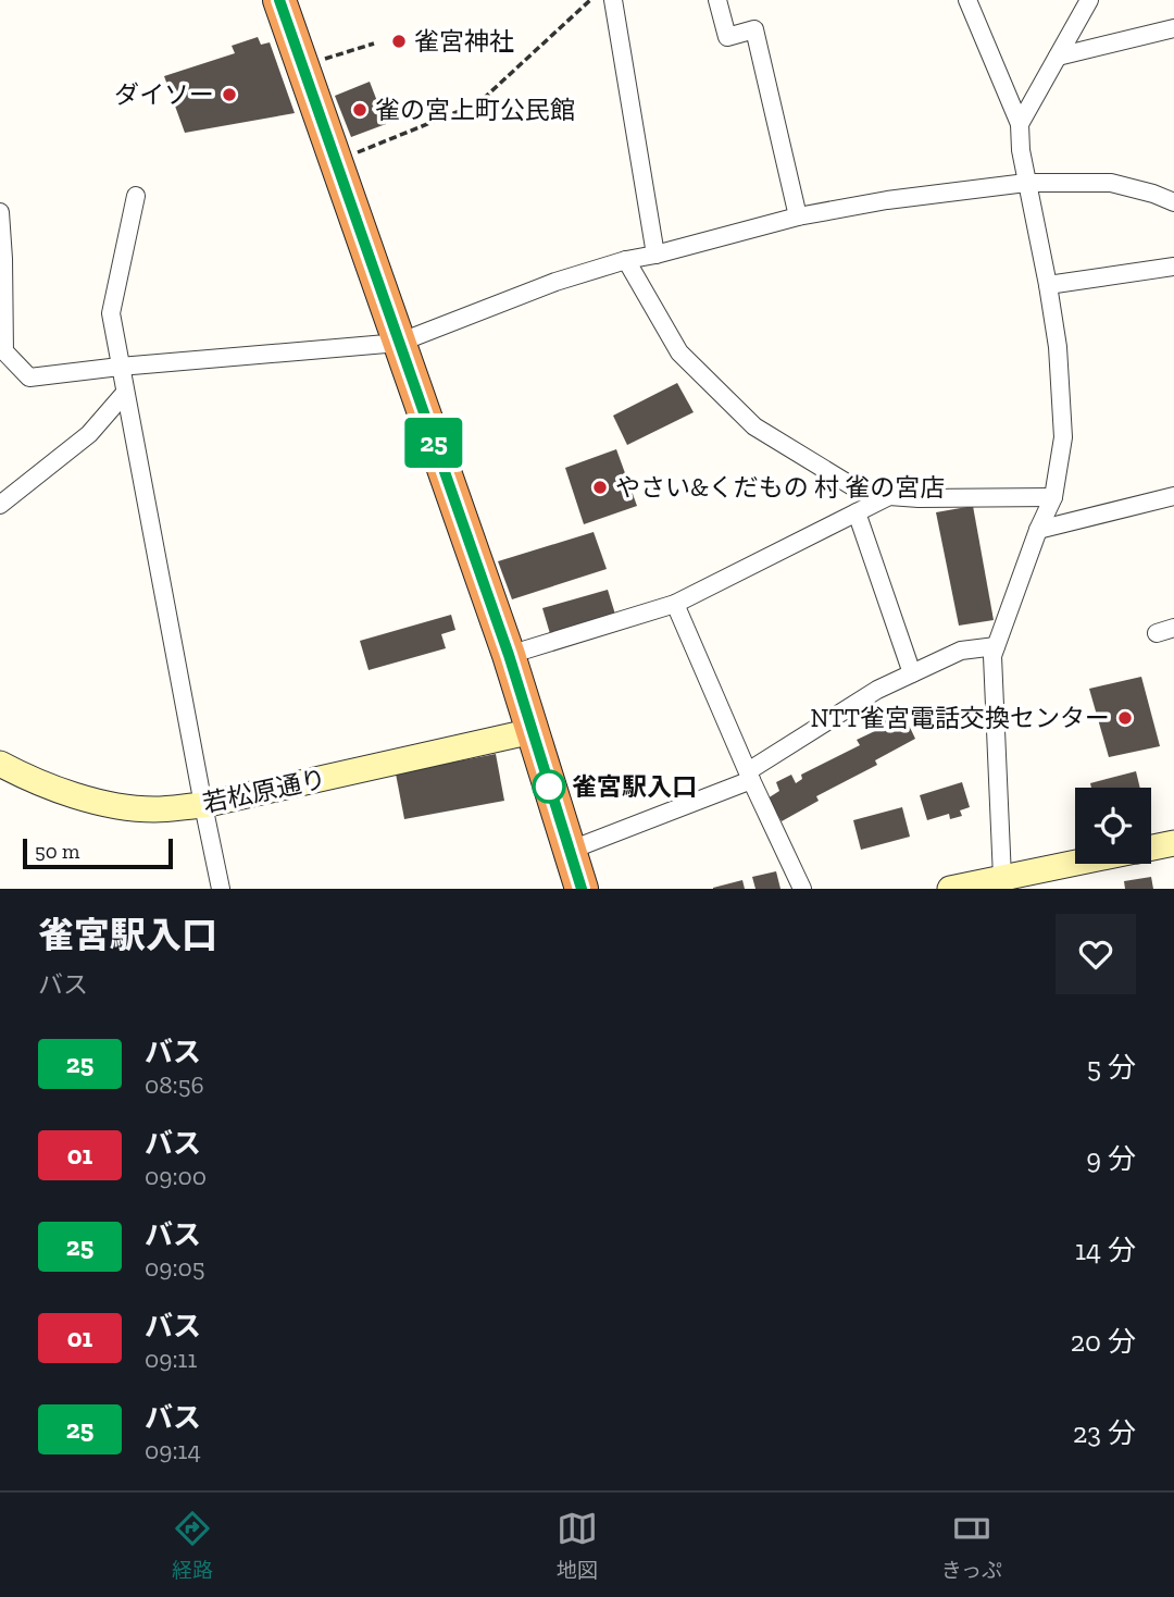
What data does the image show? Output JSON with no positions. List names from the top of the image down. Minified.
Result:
{"streets":{"street":["若松原通り"]},"places":["雀宮神社","ダイソー","雀の宮上町公民館","やさい&くだもの 村 雀の宮店","NTT雀宮電話交換センター","雀宮駅入口"],"lines":["bus line 25"],"scale_bar":"50 m","page":{"on_map":"25","scale":"50 m","heading":["雀宮駅入口","バス"],"list":[{"mark":"25","name":"バス","note":"08:56","value":"5 分"},{"mark":"01","name":"バス","note":"09:00","value":"9 分"},{"mark":"25","name":"バス","note":"09:05","value":"14 分"},{"mark":"01","name":"バス","note":"09:11","value":"20 分"},{"mark":"25","name":"バス","note":"09:14","value":"23 分"}],"tabs":["経路","地図","きっぷ"]}}
